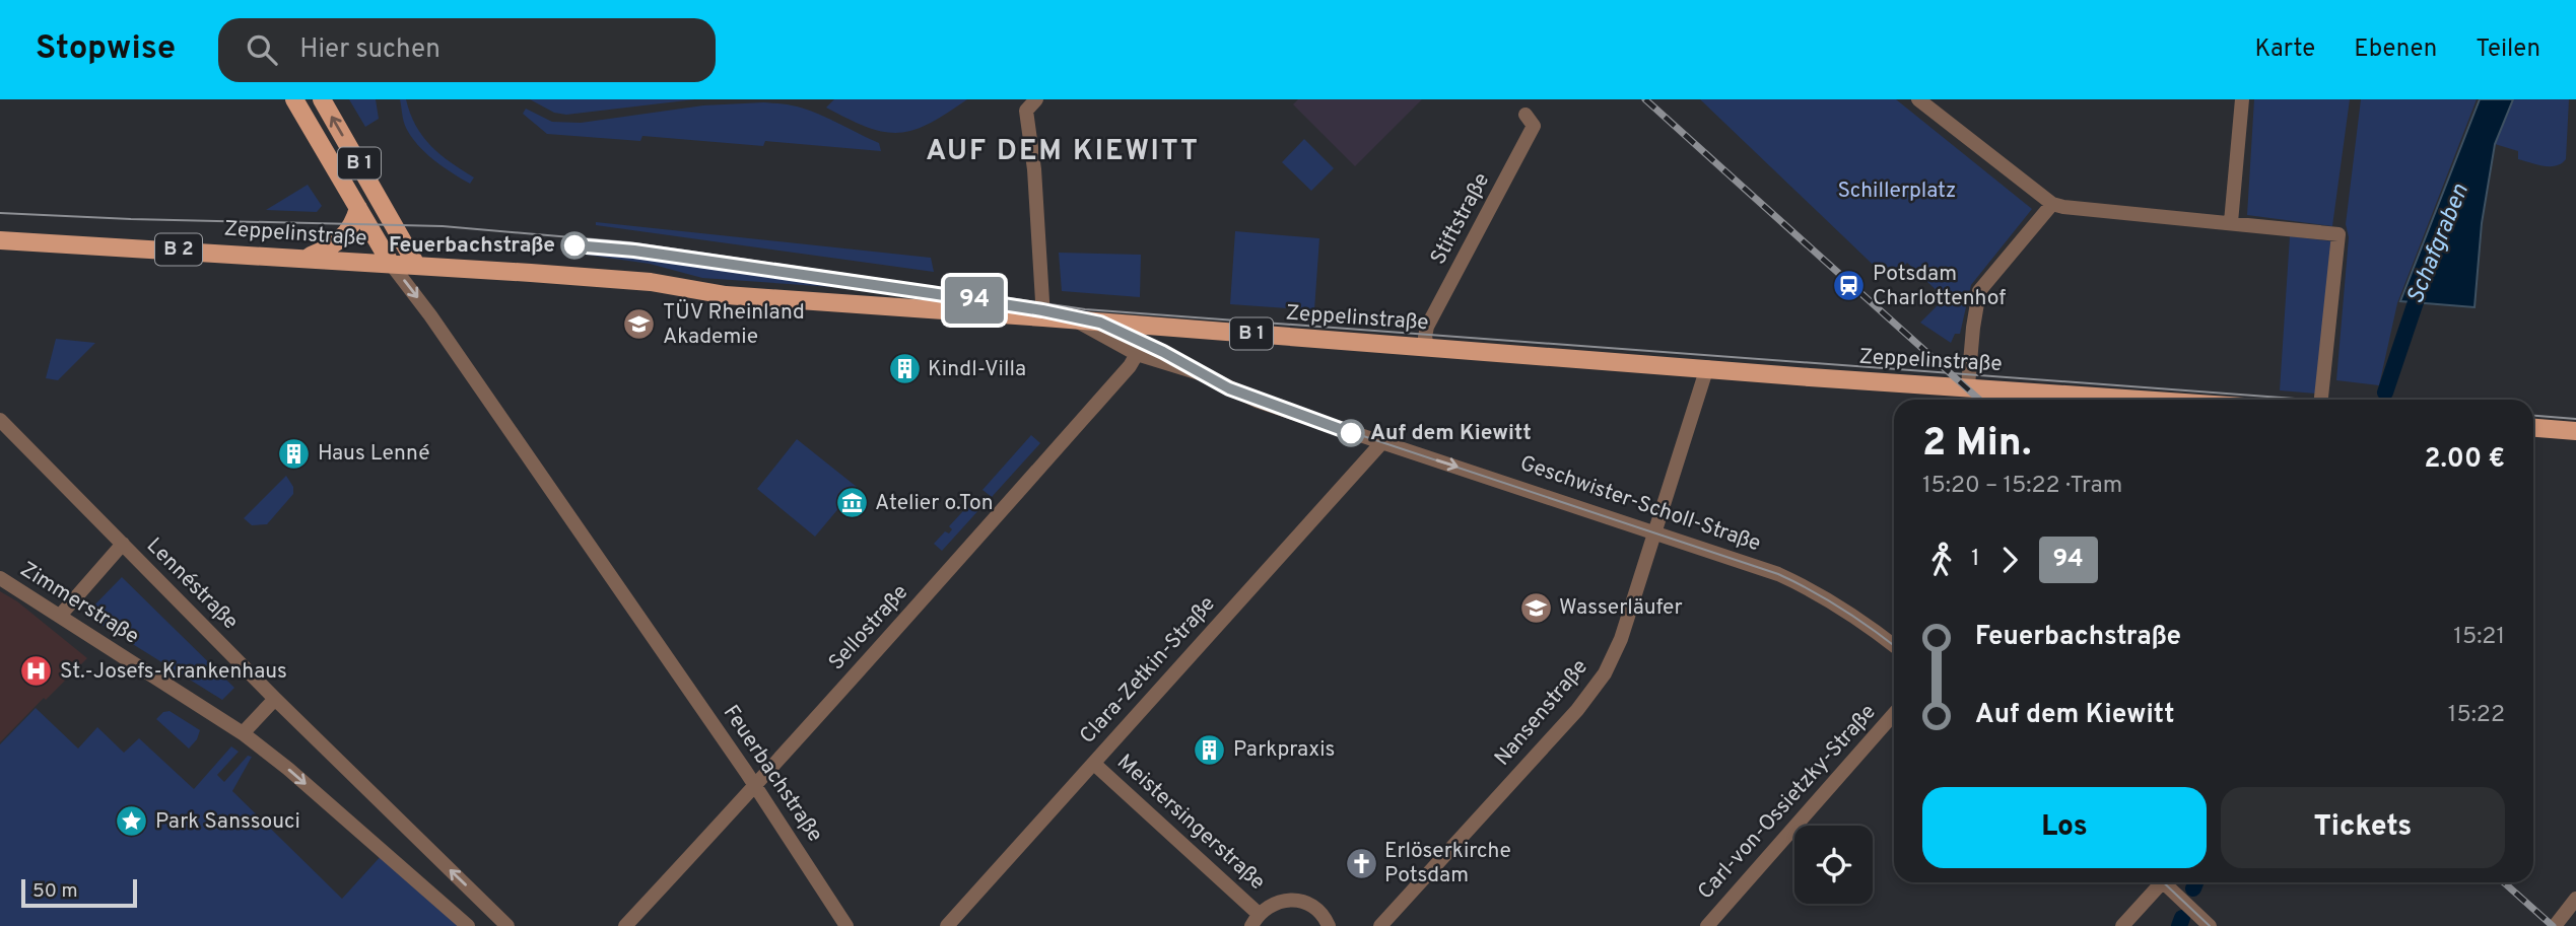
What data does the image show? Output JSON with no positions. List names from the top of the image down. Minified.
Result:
{"streets":{"main road":["B 1","Zeppelinstraße","B 2"],"street":["Stiftstraße","Geschwister-Scholl-Straße","Lennéstraße","Zimmerstraße","Sellostraße","Clara-Zetkin-Straße","Nansenstraße","Feuerbachstraße","Carl-von-Ossietzky-Straße","Meistersingerstraße"]},"crossings":[["B 1","Zeppelinstraße"],["B 1","B 2"],["B 1","Feuerbachstraße"],["Stiftstraße","Zeppelinstraße"],["Zeppelinstraße","B 2"],["Zeppelinstraße","Geschwister-Scholl-Straße"],["Zeppelinstraße","Nansenstraße"],["Zeppelinstraße","Feuerbachstraße"],["Geschwister-Scholl-Straße","Sellostraße"],["Geschwister-Scholl-Straße","Clara-Zetkin-Straße"],["Geschwister-Scholl-Straße","Nansenstraße"],["Sellostraße","Feuerbachstraße"],["Clara-Zetkin-Straße","Meistersingerstraße"]],"one_way":["Feuerbachstraße"],"districts":["AUF DEM KIEWITT"],"water":["Schafgraben"],"parks":["Schillerplatz"],"places":{"other":["Feuerbachstraße","Auf dem Kiewitt"],"station":["Potsdam Charlottenhof"],"school or university":["TÜV Rheinland Akademie","Wasserläufer"],"building":["Kindl-Villa","Haus Lenné","Parkpraxis"],"museum":["Atelier o.Ton"],"hospital":["St.-Josefs-Krankenhaus"],"place":["Park Sanssouci"],"church":["Erlöserkirche Potsdam"]},"lines":["tram line 94"],"scale_bar":"50 m","page":{"header":"Stopwise","search":"Hier suchen","nav":["Karte","Ebenen","Teilen"],"on_map":"94","heading":["2 Min.","15:20 – 15:22 · Tram","2.00 €"],"legs":["1","94"],"list":[{"name":"Feuerbachstraße","value":"15:21"},{"name":"Auf dem Kiewitt","value":"15:22"}],"buttons":["Los","Tickets"],"scale":"50 m"}}
